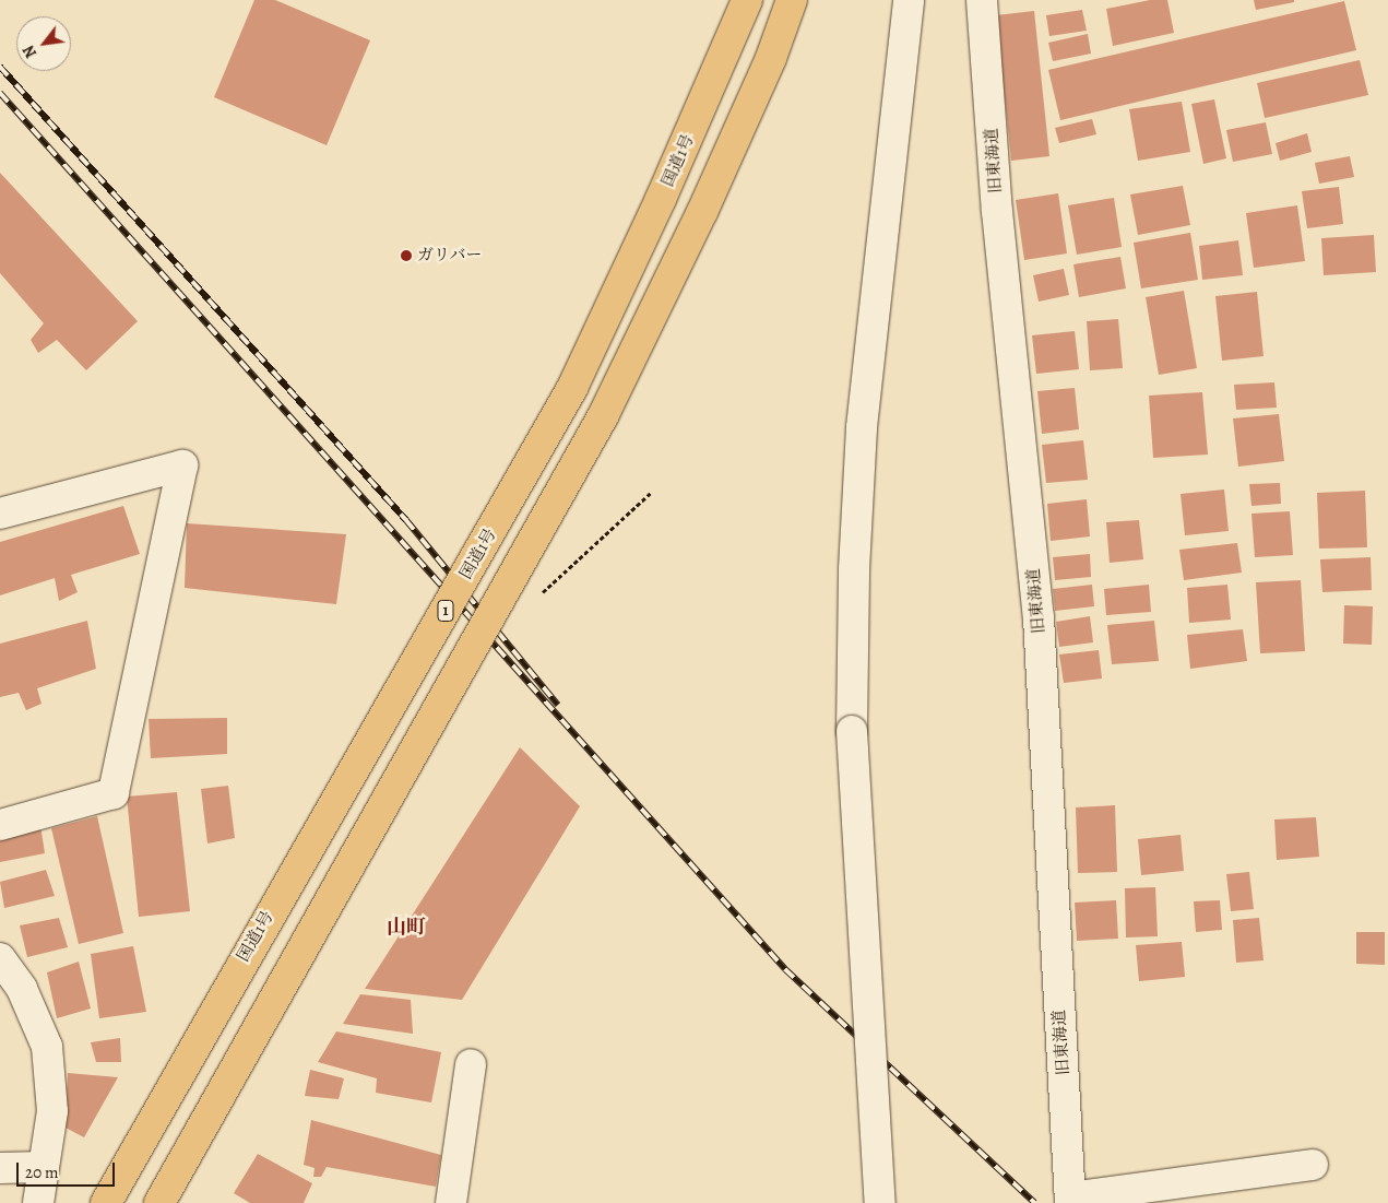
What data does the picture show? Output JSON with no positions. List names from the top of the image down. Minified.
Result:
{"streets":{"highway":["国道1号","1"],"street":["旧東海道"]},"districts":["山町"],"places":["ガリバー"],"scale_bar":"20 m","north":"bottom left"}
